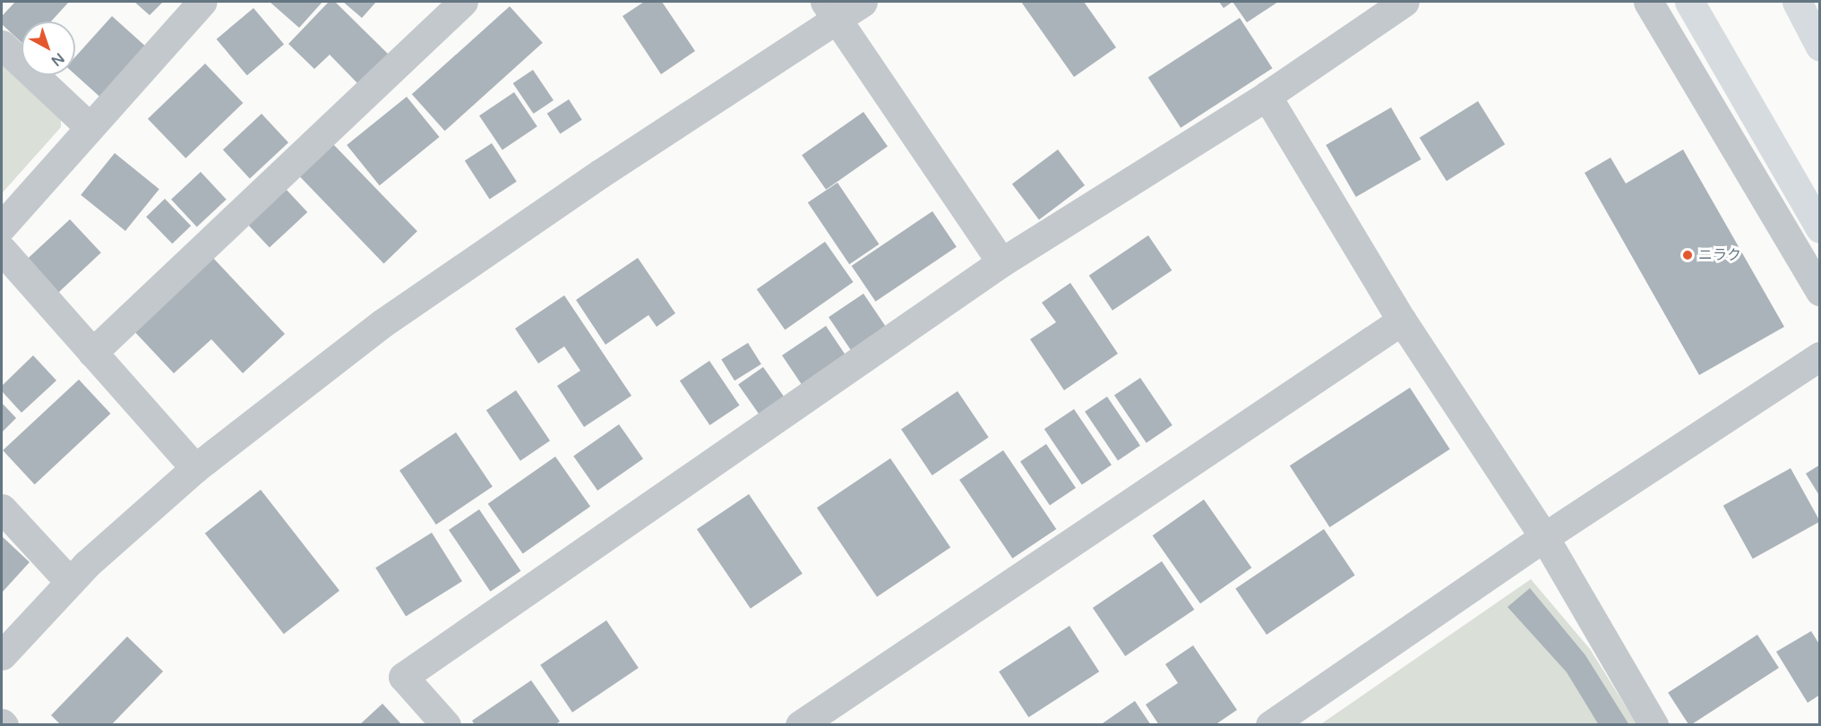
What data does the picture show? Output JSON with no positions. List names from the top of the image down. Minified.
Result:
{"places":["ニラク"],"north":"bottom right"}
